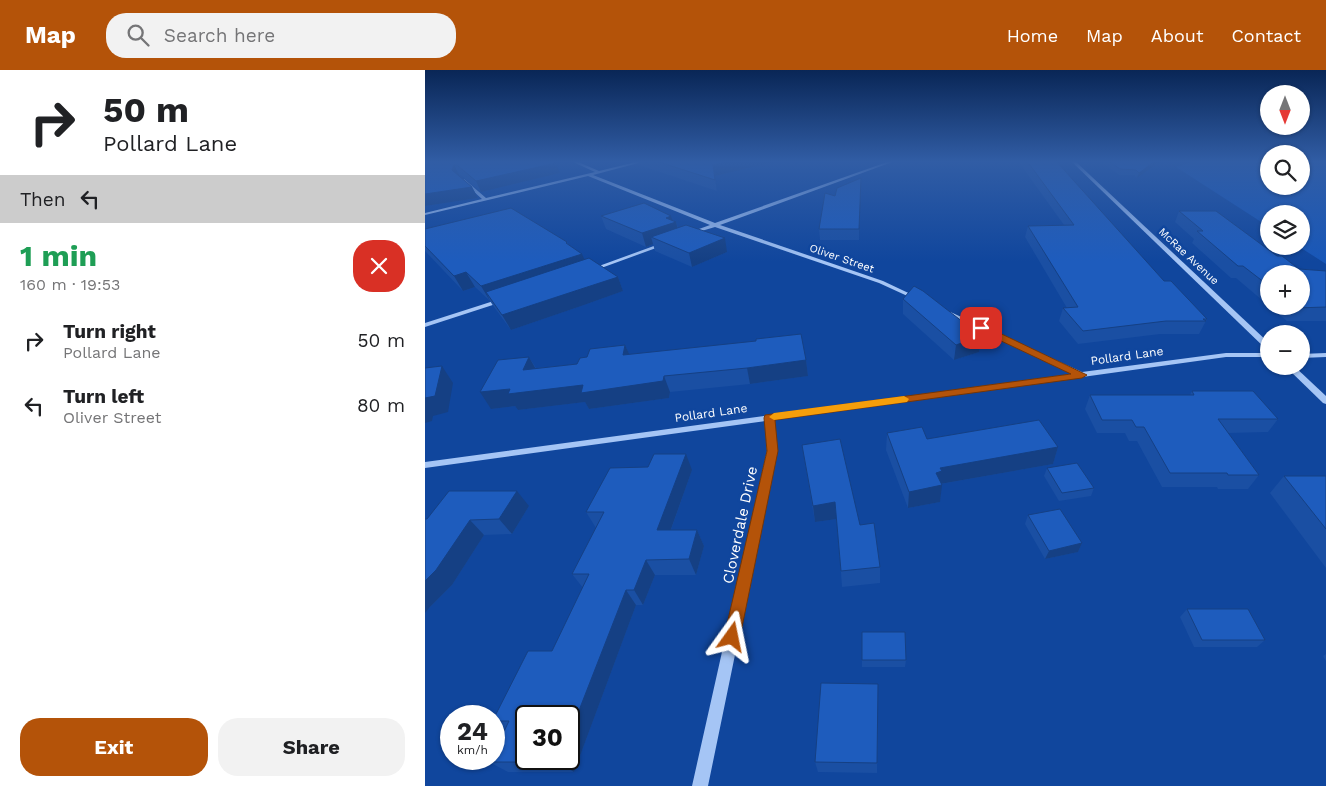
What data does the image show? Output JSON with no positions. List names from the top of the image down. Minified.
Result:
{"streets":{"street":["McRae Avenue","Oliver Street","Pollard Lane","Cloverdale Drive"]},"crossings":[["Pollard Lane","Cloverdale Drive"]],"north":"bottom","page":{"header":"Map","search":"Search here","nav":["Home","Map","About","Contact"],"turn":["50 m","Pollard Lane"],"map_buttons":["+","−"],"then":"Then","heading":["1 min","160 m · 19:53"],"list":[{"name":"Turn right","note":"Pollard Lane","value":"50 m"},{"name":"Turn left","note":"Oliver Street","value":"80 m"}],"speed":"24 km/h","limit":"30","buttons":["Exit","Share"]}}
